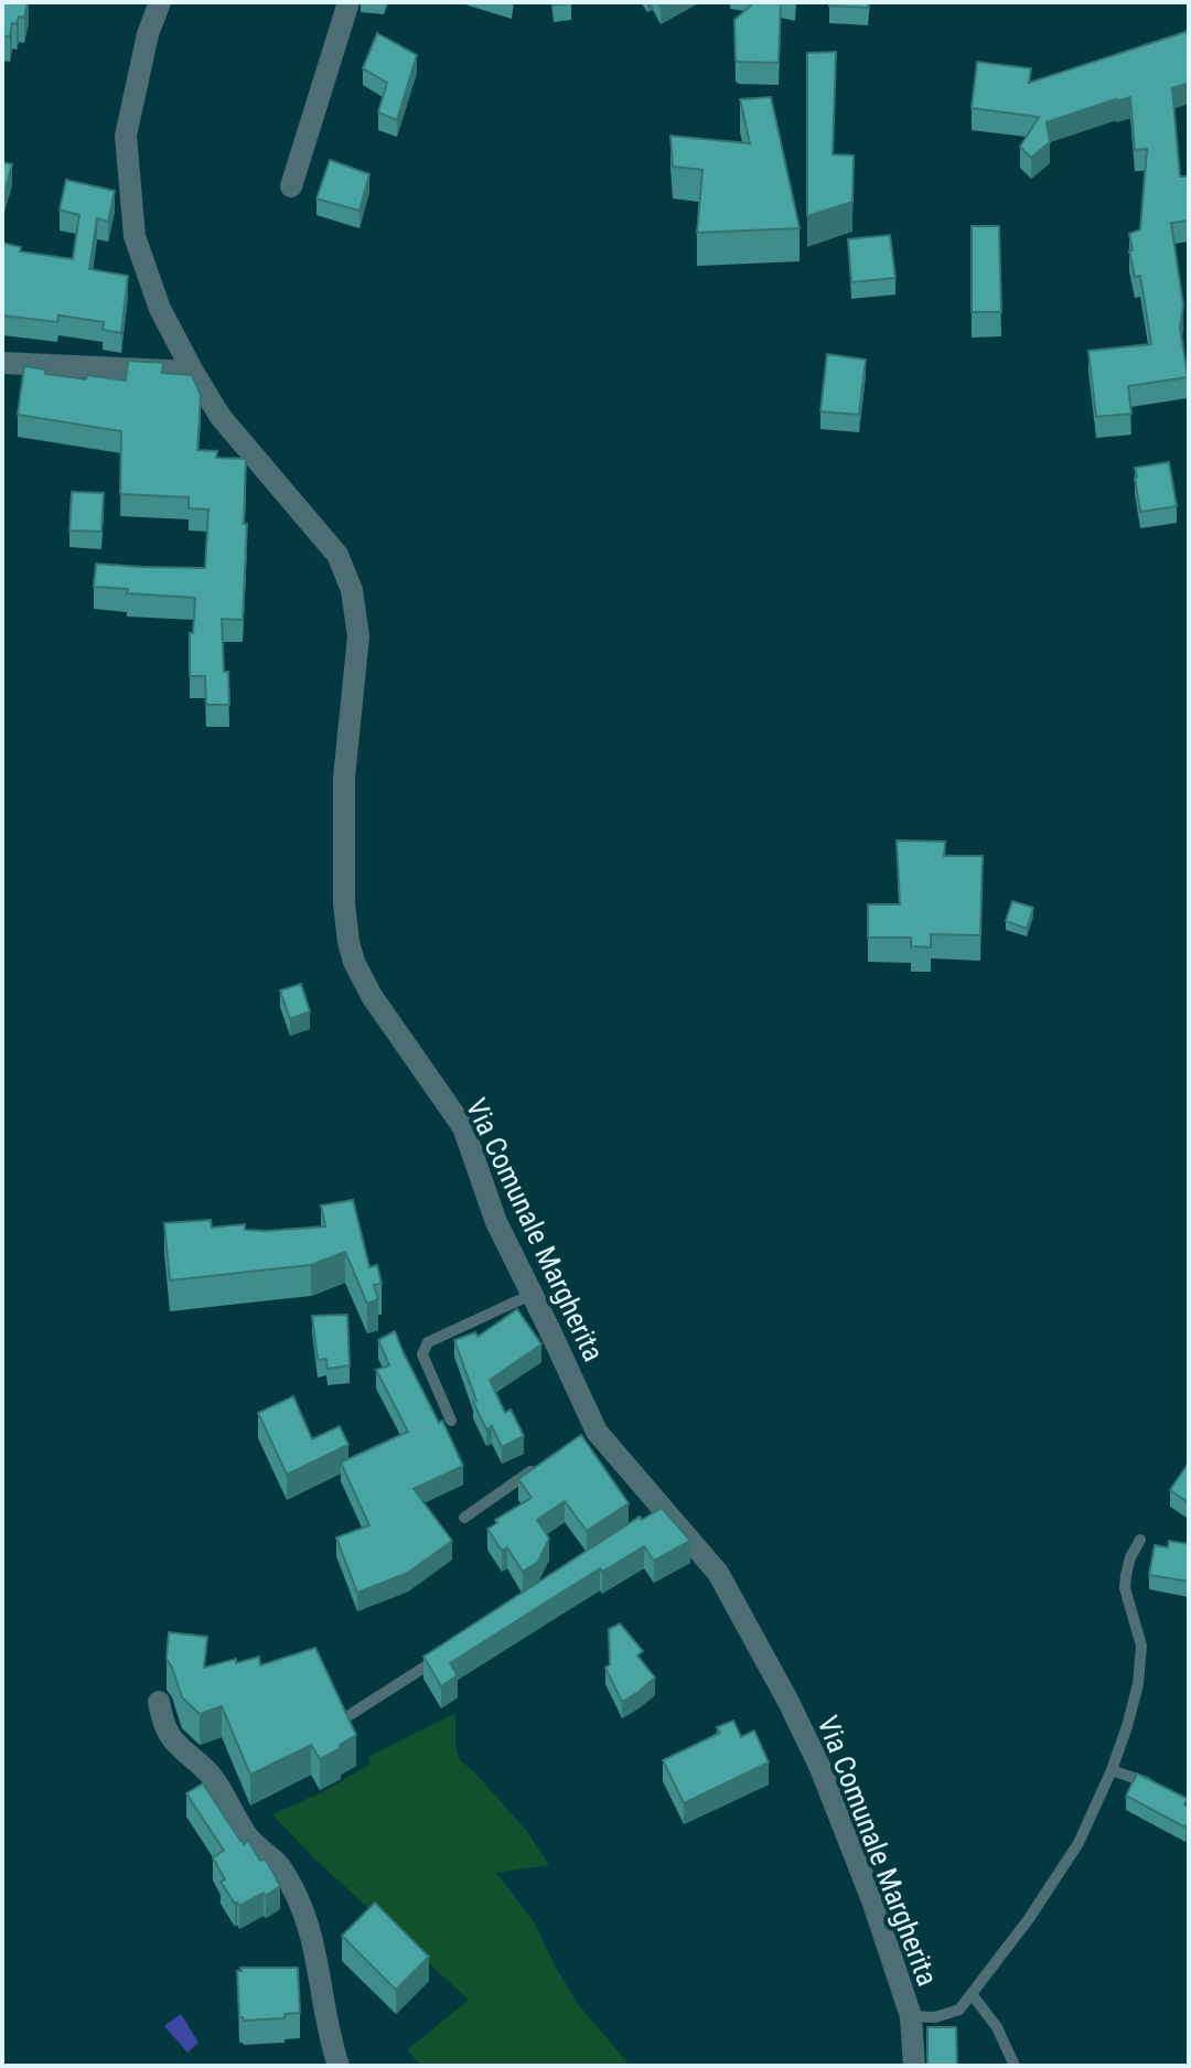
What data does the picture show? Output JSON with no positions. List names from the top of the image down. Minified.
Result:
{"streets":{"street":["Via Comunale Margherita"]}}
